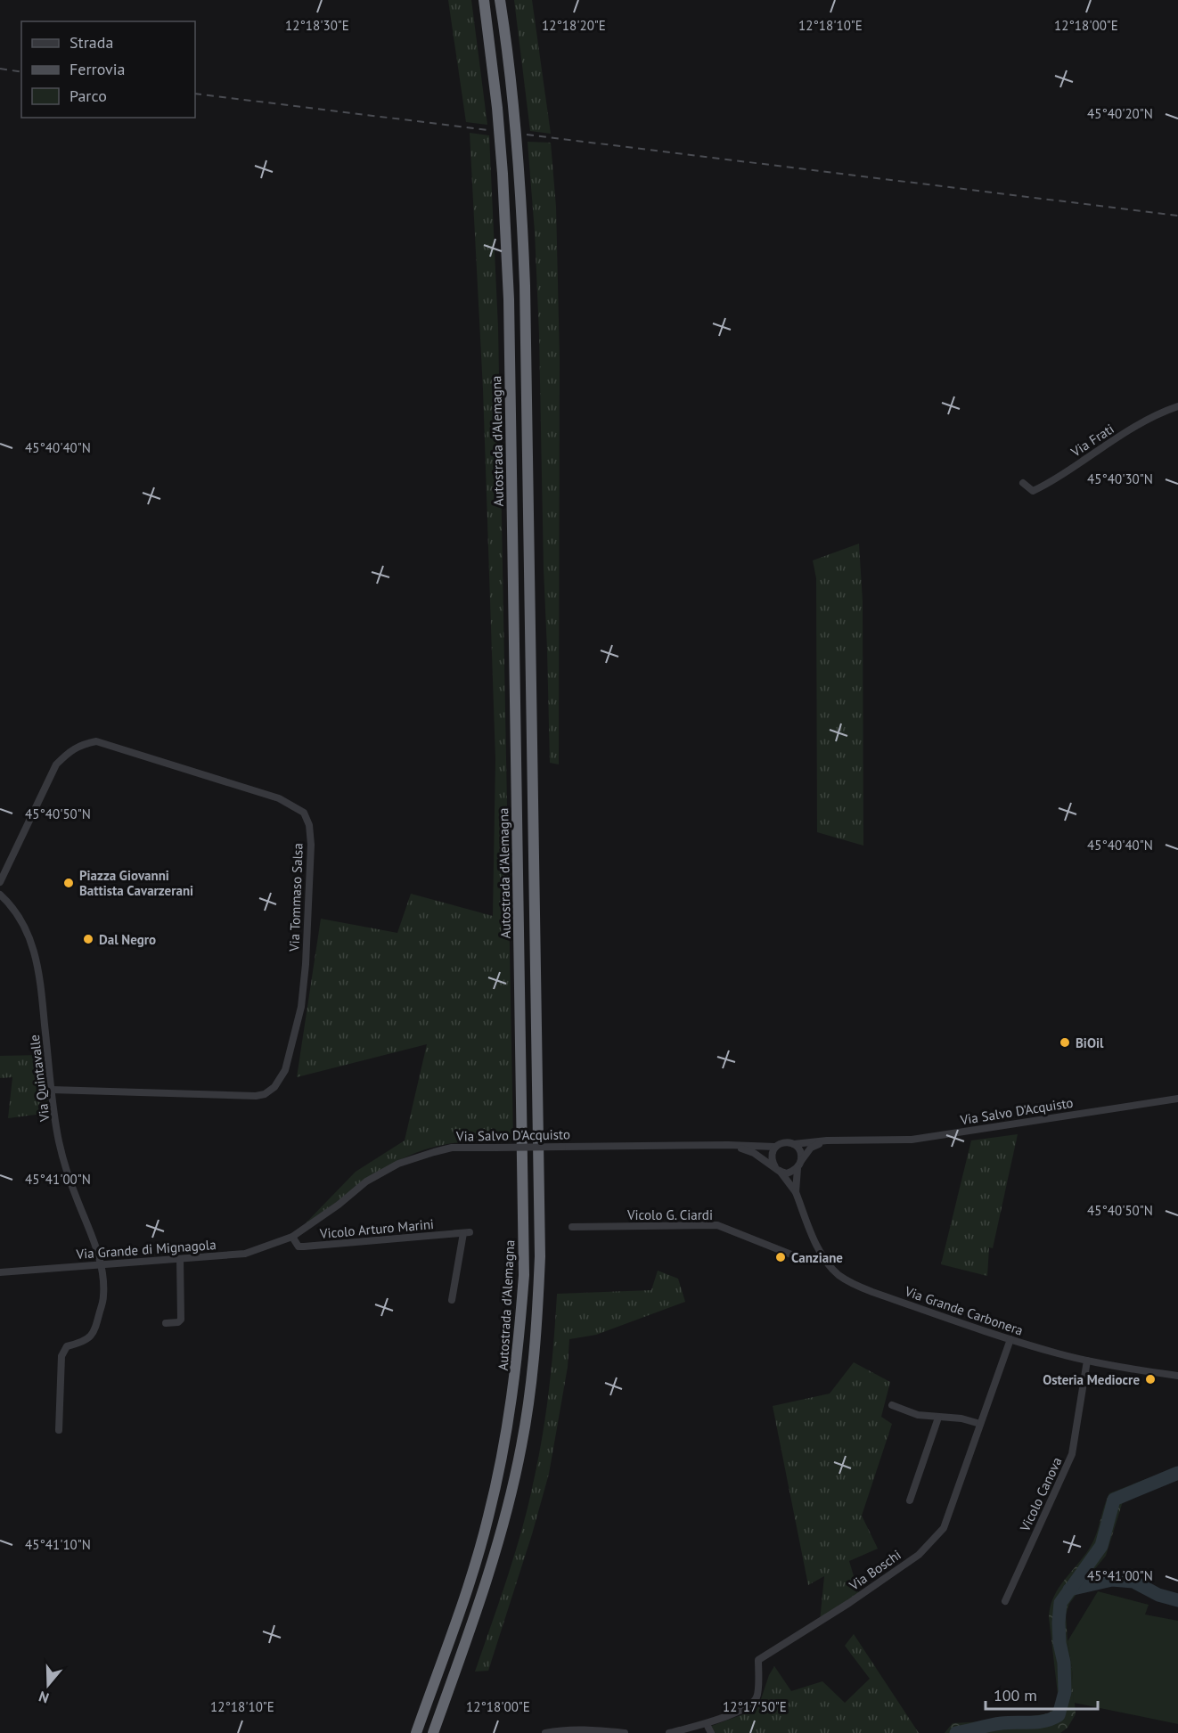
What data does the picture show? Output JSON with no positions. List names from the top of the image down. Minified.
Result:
{"streets":{"highway":["Autostrada d'Alemagna"],"street":["Via Frati","Via Tommaso Salsa","Via Quintavalle","Via Salvo D'Acquisto","Vicolo G. Ciardi","Vicolo Arturo Marini","Via Grande di Mignagola","Via Grande Carbonera","Vicolo Canova","Via Boschi"]},"crossings":[["Via Tommaso Salsa","Via Quintavalle"],["Via Quintavalle","Via Grande di Mignagola"],["Via Salvo D'Acquisto","Vicolo Arturo Marini"],["Via Salvo D'Acquisto","Via Grande di Mignagola"],["Via Salvo D'Acquisto","Via Grande Carbonera"],["Vicolo G. Ciardi","Via Grande Carbonera"],["Vicolo Arturo Marini","Via Grande di Mignagola"],["Via Grande Carbonera","Vicolo Canova"],["Via Grande Carbonera","Via Boschi"]],"places":["Piazza Giovanni Battista Cavarzerani","Dal Negro","BiOil","Canziane","Osteria Mediocre"],"legend":["Strada","Ferrovia","Parco"],"scale_bar":"100 m","north":"bottom","coordinates":["12°18'30\"E","12°18'10\"E","12°18'00\"E","12°18'20\"E","45°40'20\"N","45°40'40\"N","45°40'30\"N","45°40'50\"N","45°41'00\"N","45°41'10\"N","12°17'50\"E"]}
